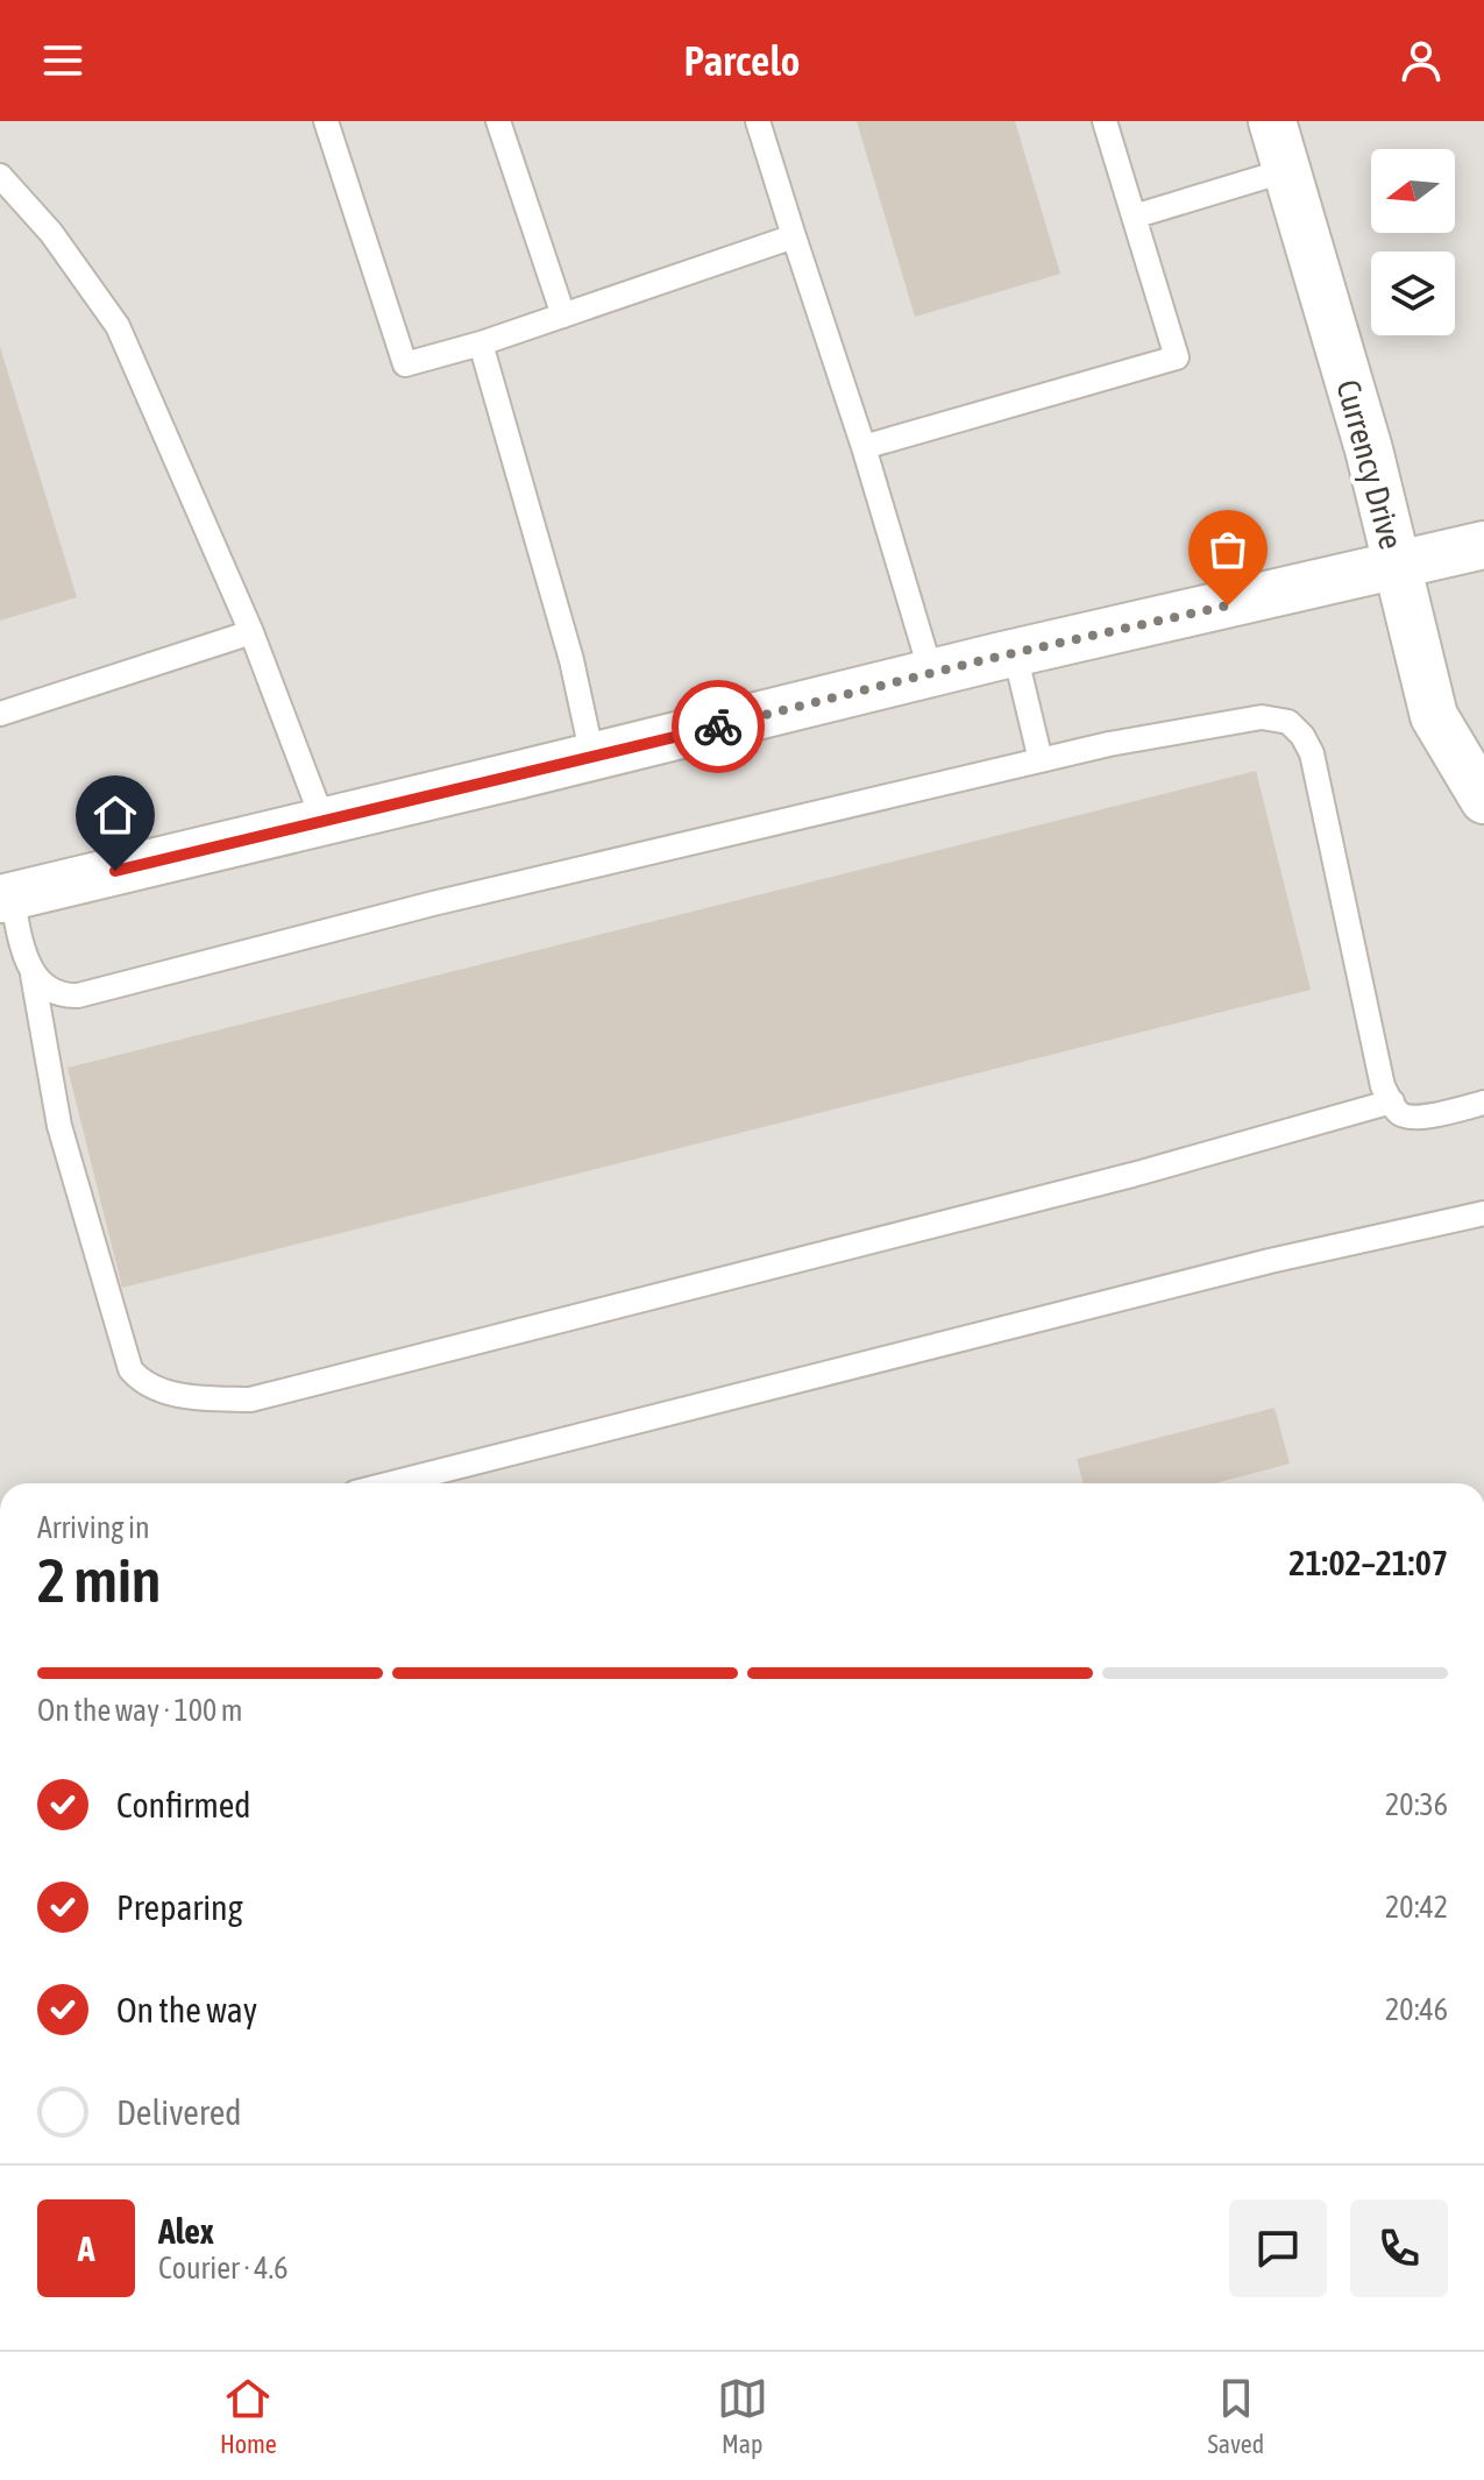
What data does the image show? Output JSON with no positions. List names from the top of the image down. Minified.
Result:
{"streets":{"street":["Currency Drive"]},"north":"left","page":{"header":"Parcelo","heading":["2 min","Arriving in","21:02–21:07"],"panel":["Alex","Courier · 4.6"],"bar":"On the way · 100 m","list":[["Confirmed","20:36"],["Preparing","20:42"],["On the way","20:46"],"Delivered"],"round":"A","tabs":["Home","Map","Saved"]}}
